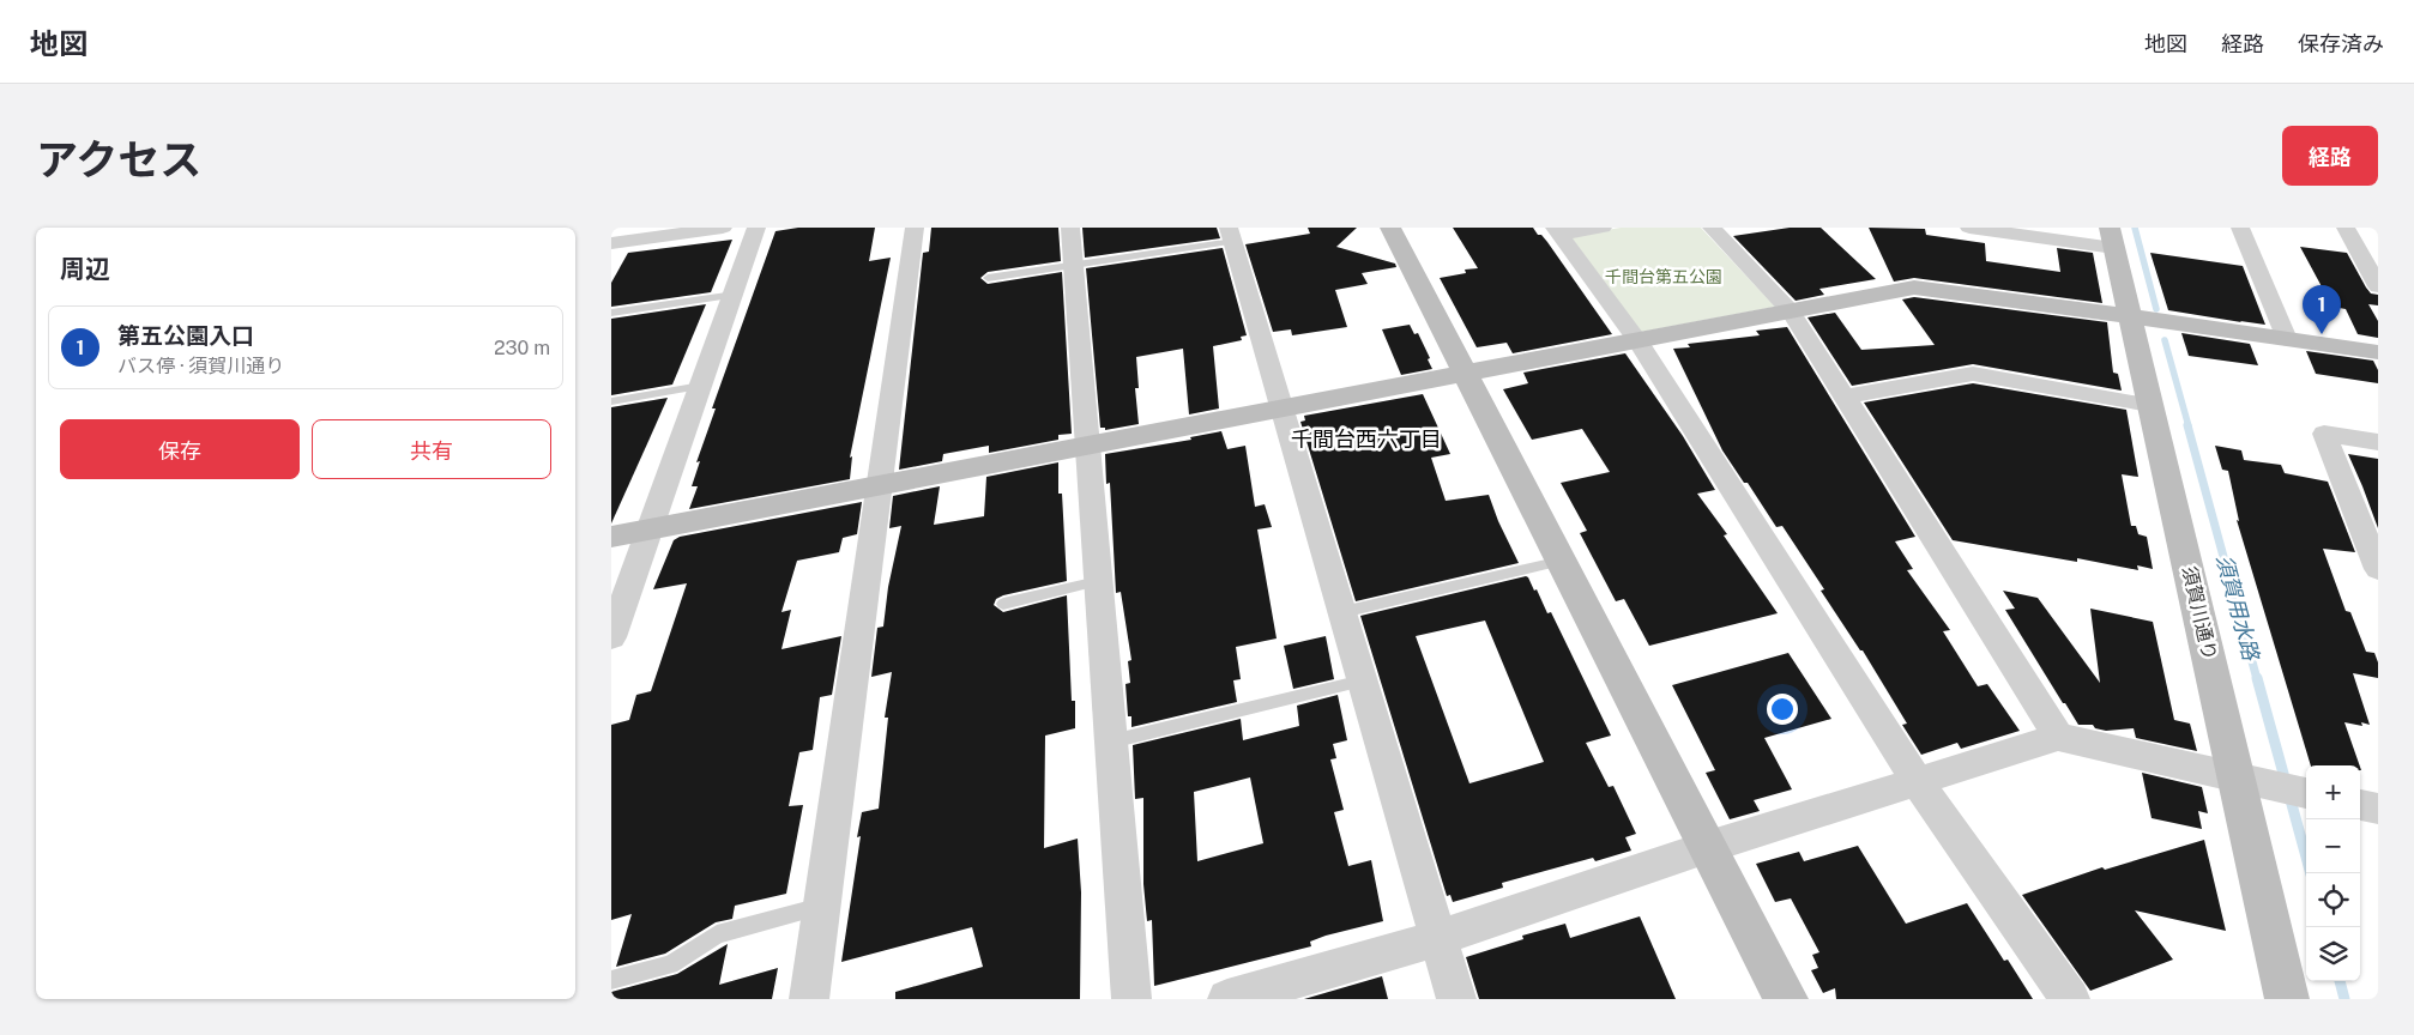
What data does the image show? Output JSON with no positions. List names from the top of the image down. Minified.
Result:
{"streets":{"street":["須賀川通り"]},"districts":["千間台西六丁目"],"water":["須賀用水路"],"parks":["千間台第五公園"],"page":{"header":"地図","nav":["地図","経路","保存済み"],"title":"アクセス","buttons":["経路",["保存","共有"]],"heading":"周辺","pins":"1","list":[{"mark":"1","name":"第五公園入口","note":"バス停 · 須賀川通り","value":"230 m"}],"map_buttons":["+","−"]}}
